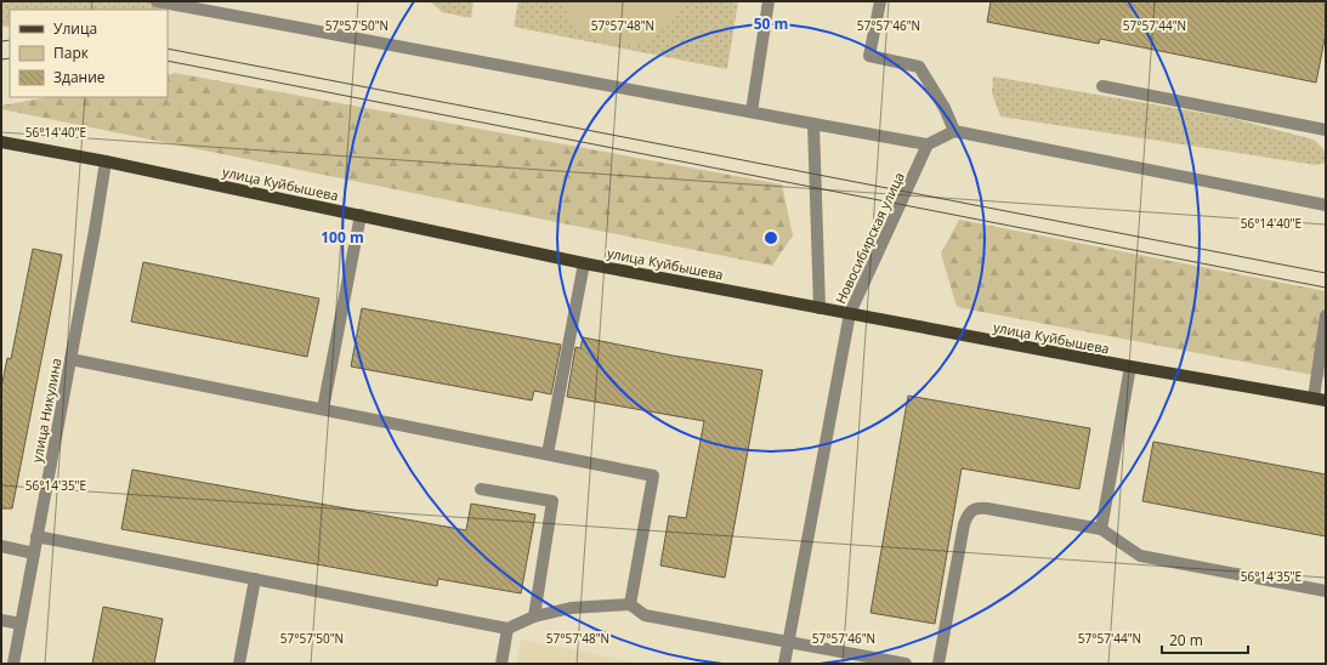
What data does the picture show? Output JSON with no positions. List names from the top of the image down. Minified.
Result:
{"streets":{"main road":["улица Куйбышева"],"street":["Новосибирская улица","улица Никулина"]},"crossings":[["улица Куйбышева","Новосибирская улица"],["улица Куйбышева","улица Никулина"]],"legend":["Улица","Парк","Здание"],"scale_bar":"20 m","coordinates":["57°57'50\"N","57°57'48\"N","57°57'46\"N","57°57'44\"N","56°14'40\"E","56°14'35\"E"],"rings":["50 m","100 m"]}
